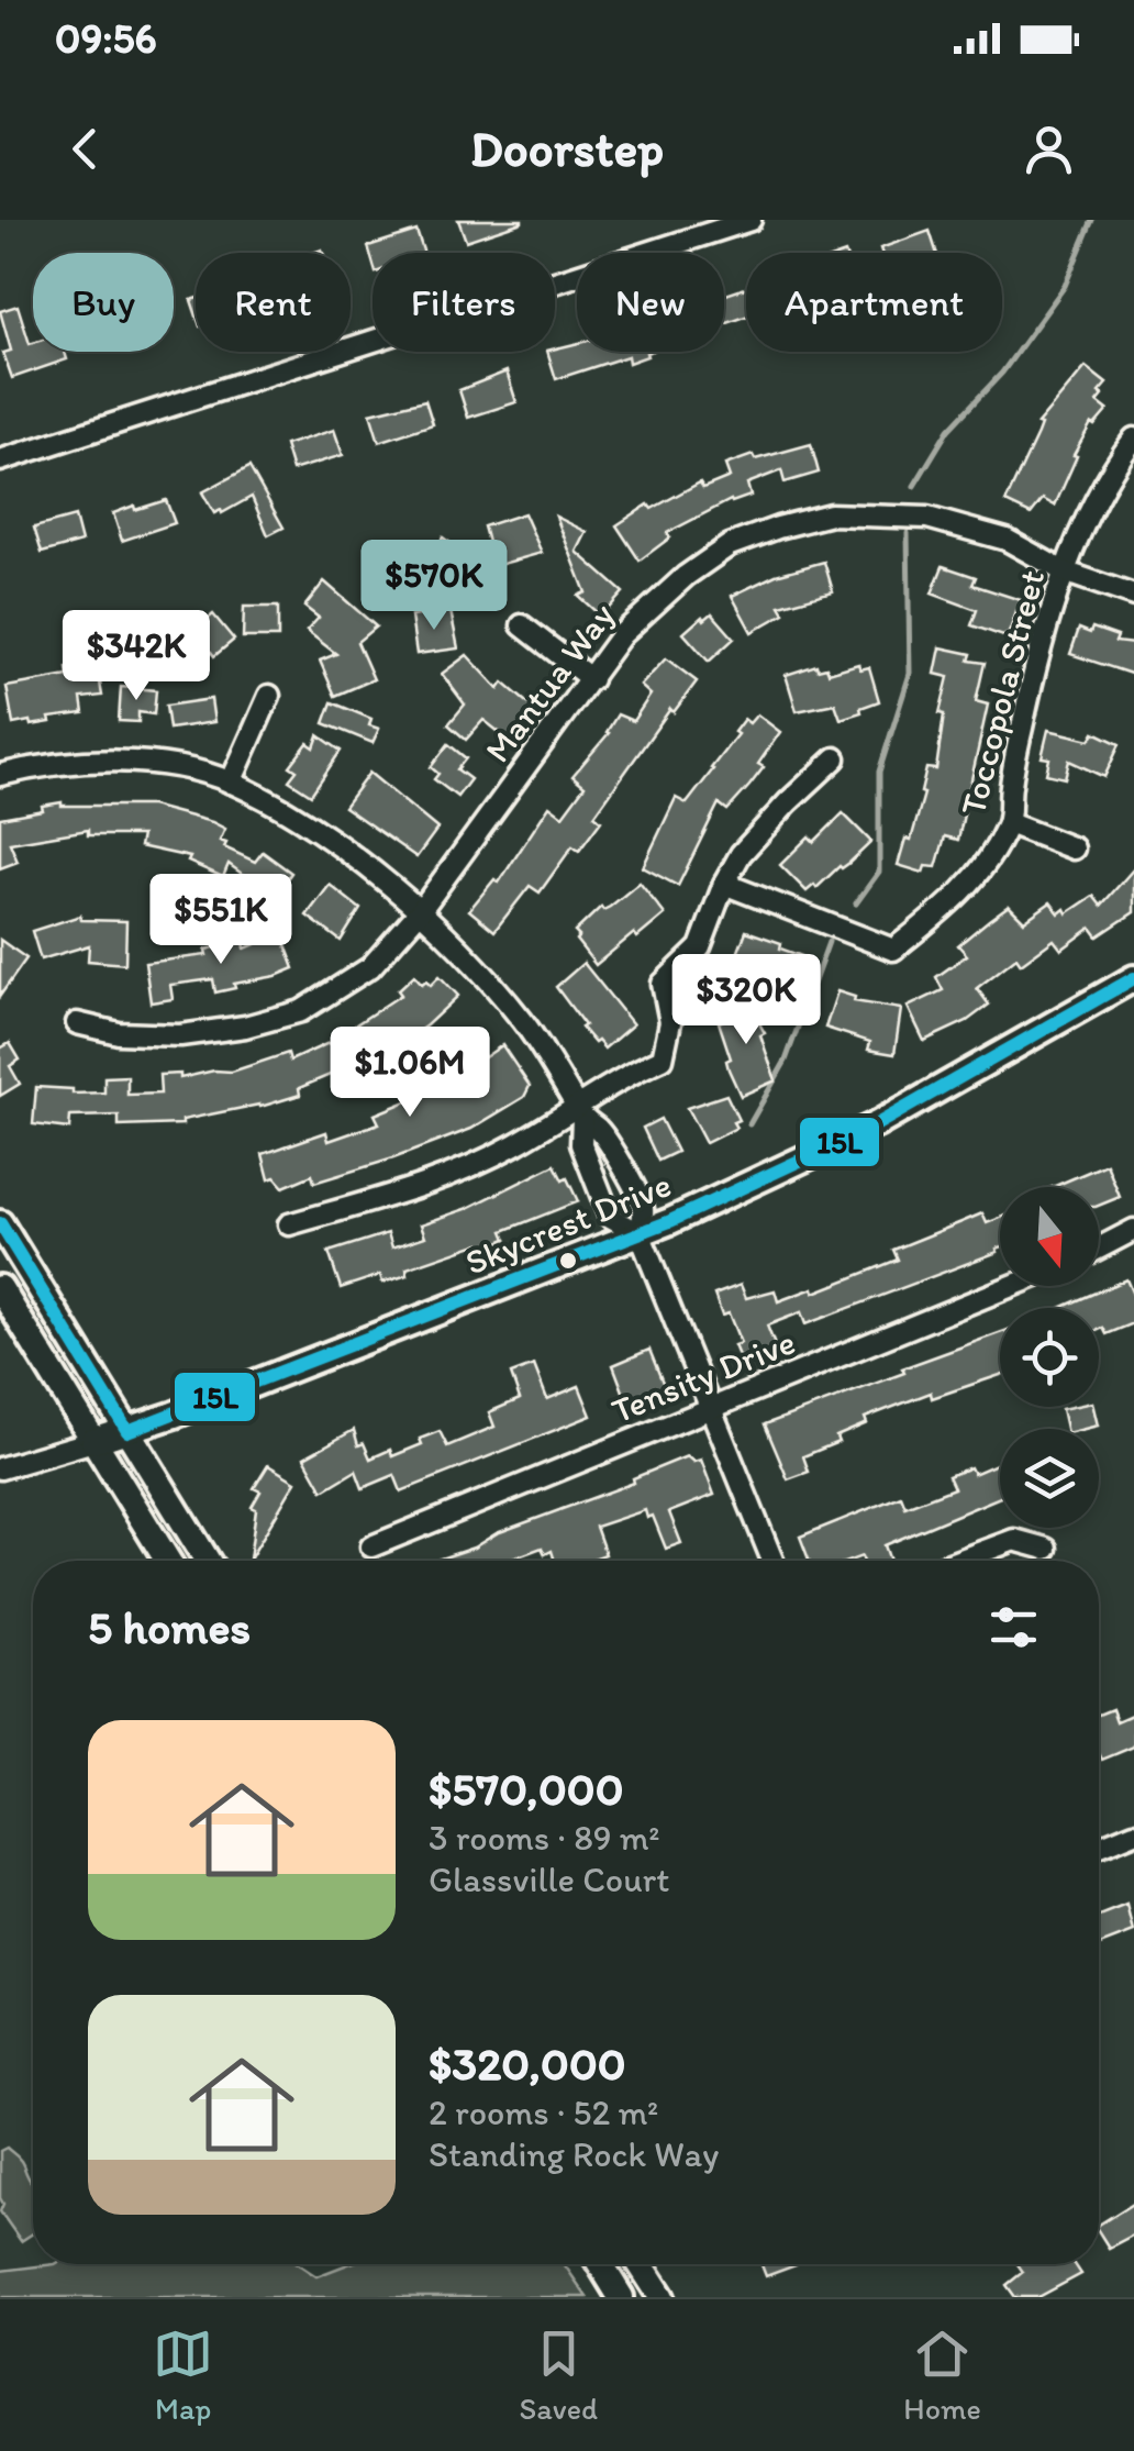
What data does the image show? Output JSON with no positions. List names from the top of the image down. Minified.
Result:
{"streets":{"main road":["Skycrest Drive"],"street":["Mantua Way","Toccopola Street","Tensity Drive"]},"crossings":[["Mantua Way","Toccopola Street"]],"lines":["transit line 15L"],"north":"bottom","page":{"status":"09:56","header":"Doorstep","chip":["Buy","Rent","Filters","New","Apartment"],"price":["$570K","$342K","$551K","$320K","$1.06M"],"heading":"5 homes","list":[{"name":"$570,000","note":"3 rooms · 89 m² · Glassville Court"},{"name":"$320,000","note":"2 rooms · 52 m² · Standing Rock Way"}],"tabs":["Map","Saved","Home"]}}
